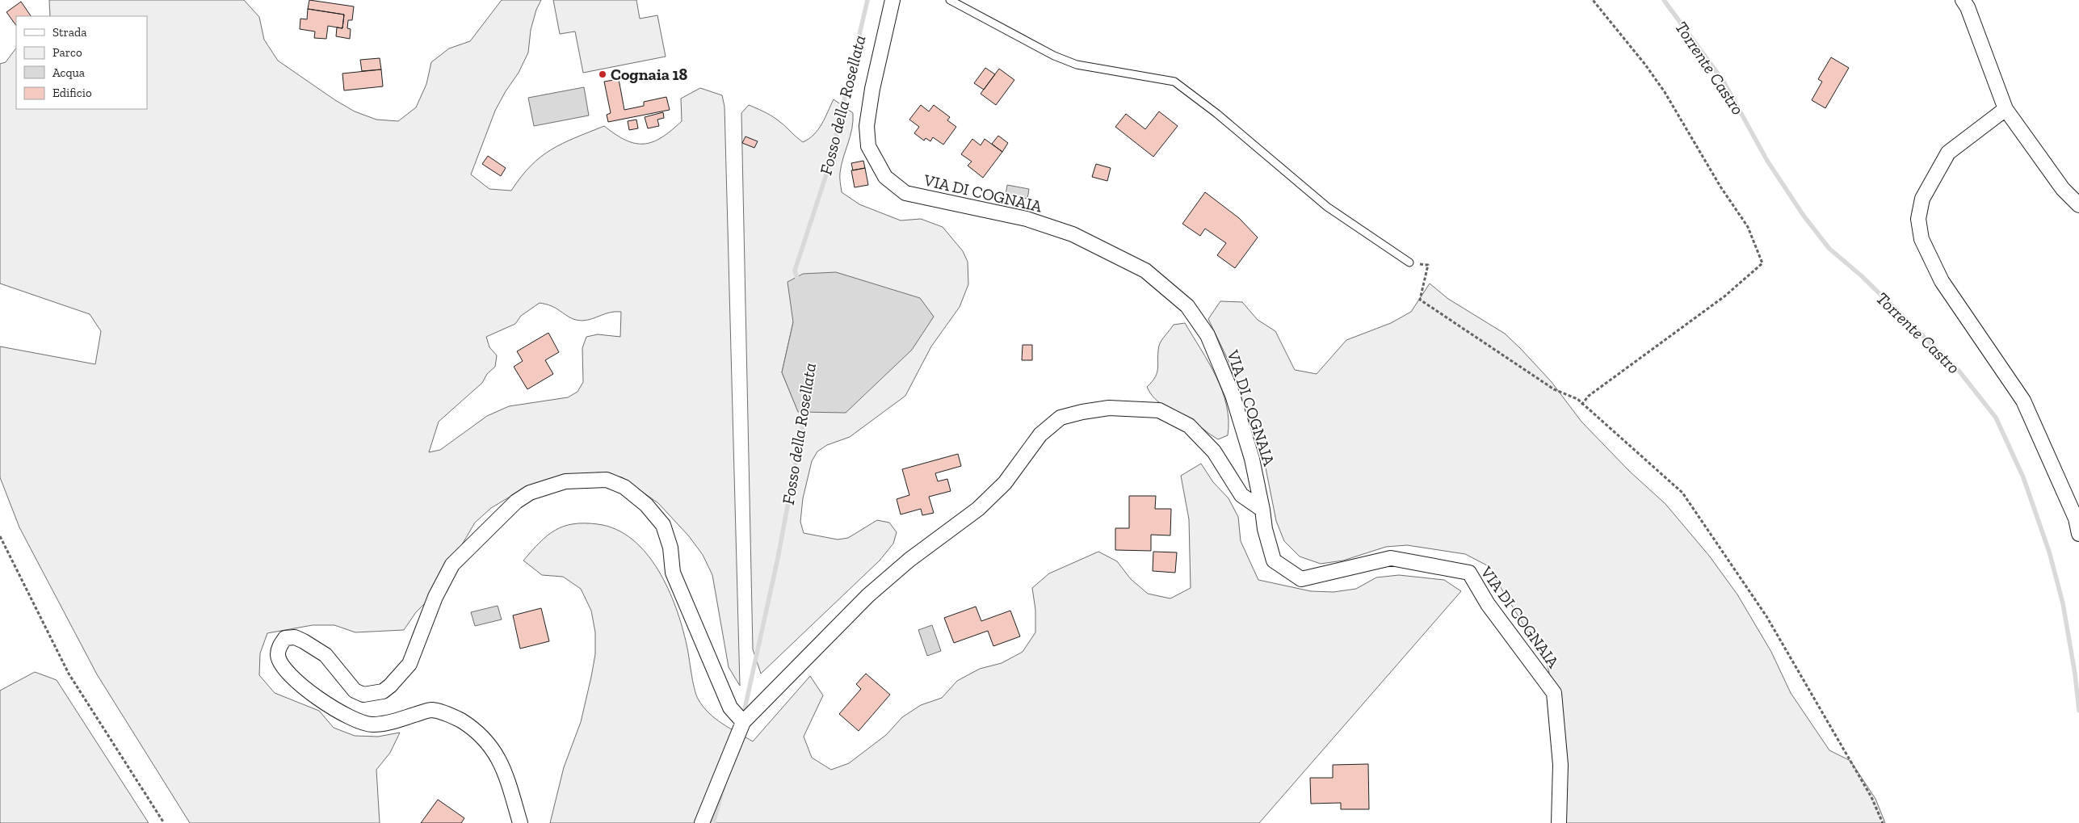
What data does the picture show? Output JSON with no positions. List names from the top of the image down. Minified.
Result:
{"streets":{"street":["VIA DI COGNAIA"]},"water":["Torrente Castro","Fosso della Rosellata"],"places":["Cognaia 18"],"legend":["Strada","Parco","Acqua","Edificio"]}
